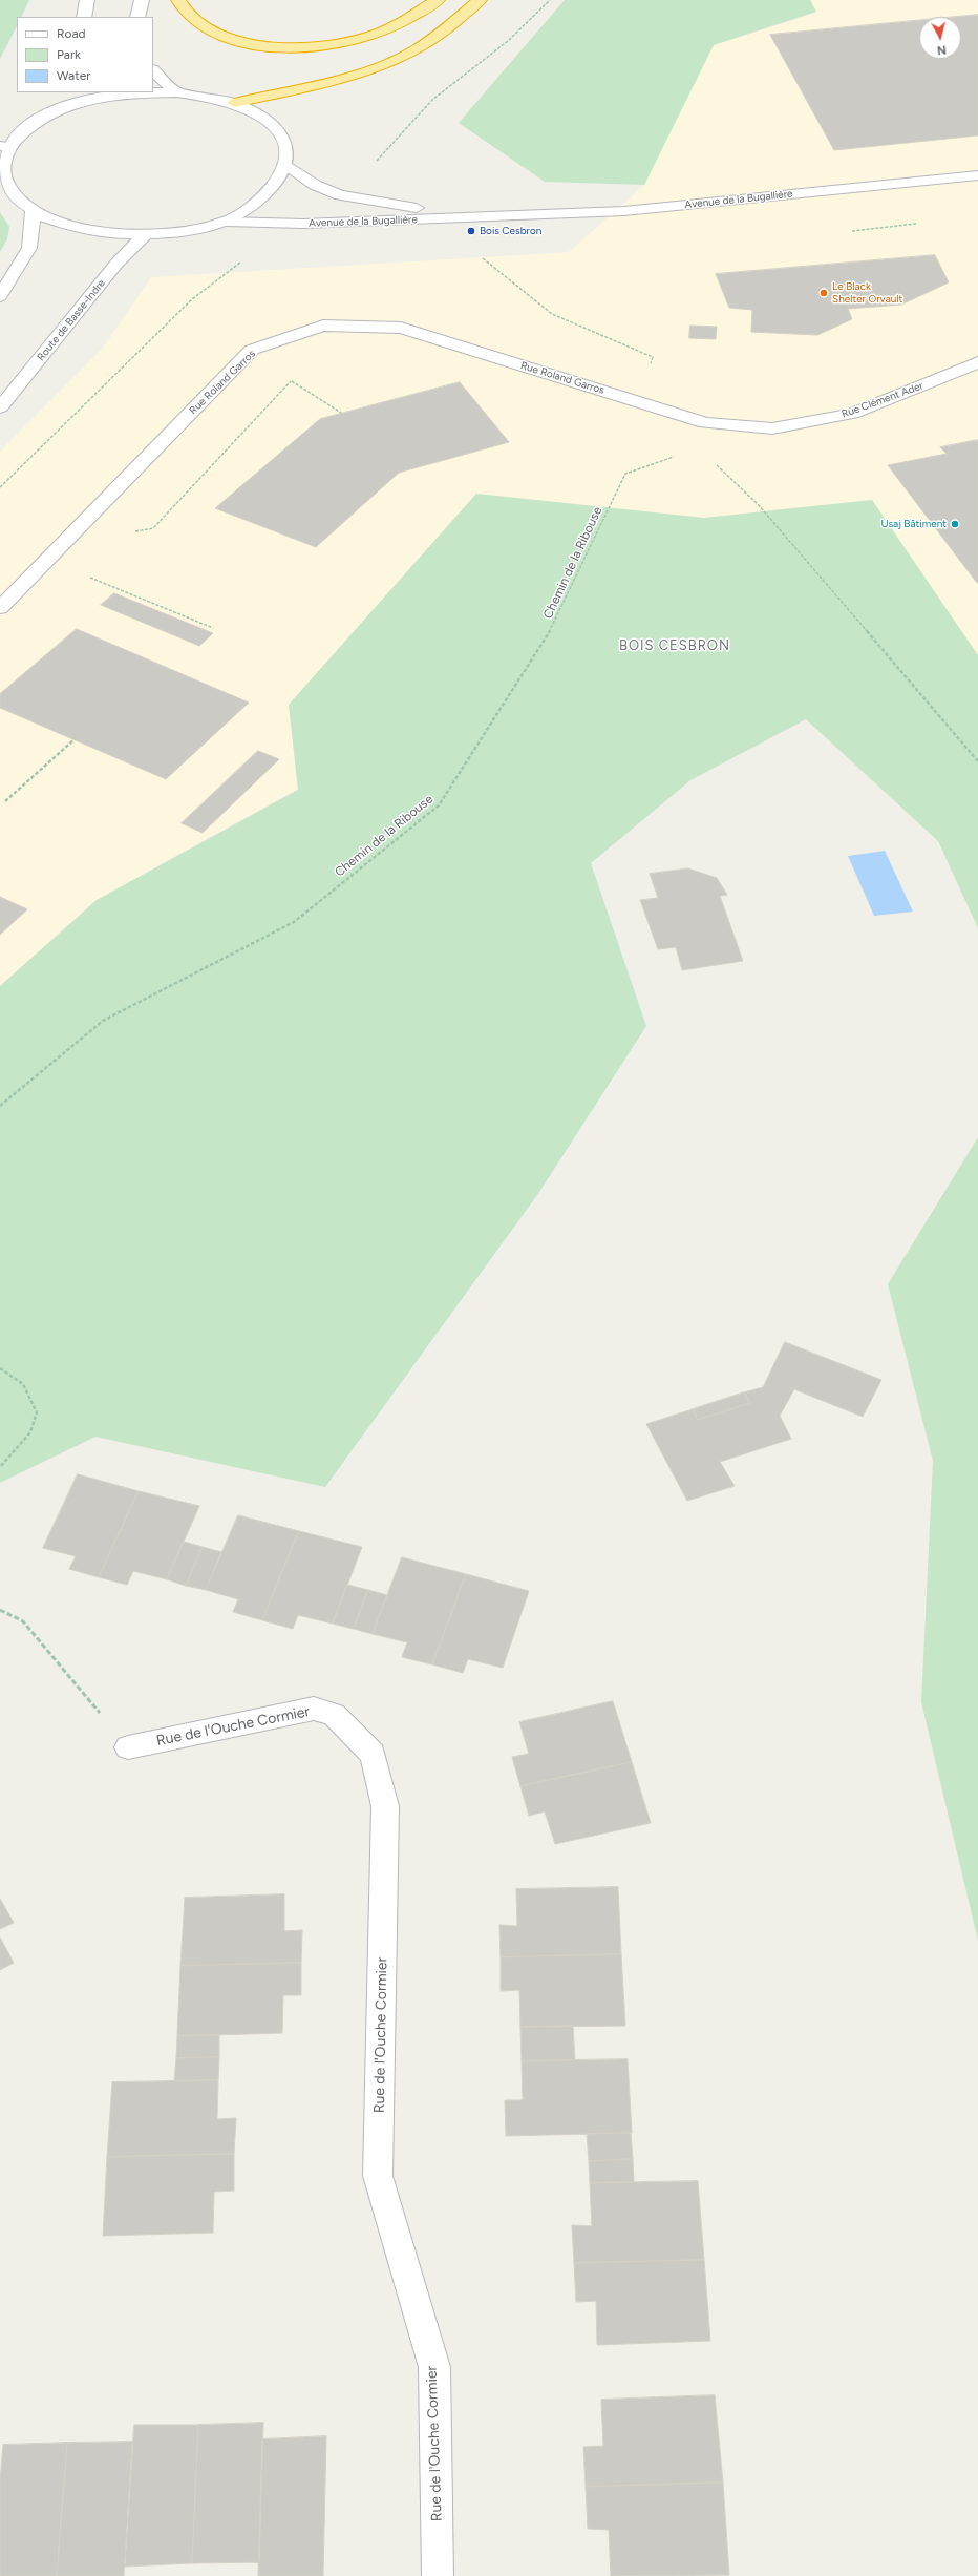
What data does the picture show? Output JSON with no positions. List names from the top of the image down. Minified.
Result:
{"streets":{"street":["Avenue de la Bugallière","Route de Basse-Indre","Rue Roland Garros","Rue Clément Ader","Rue de l'Ouche Cormier"],"path":["Chemin de la Ribouse"]},"crossings":[["Rue Roland Garros","Rue Clément Ader"]],"districts":["BOIS CESBRON"],"places":["Bois Cesbron","Le Black Shelter Orvault","Usaj Bâtiment"],"legend":["Road","Park","Water"],"north":"bottom"}
